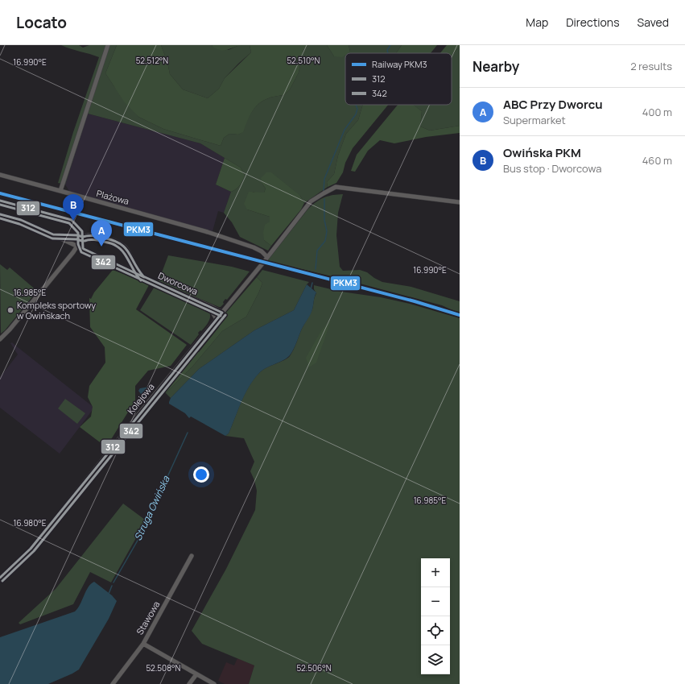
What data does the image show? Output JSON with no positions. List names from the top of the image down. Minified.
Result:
{"streets":{"street":["Plażowa","Dworcowa","Kolejowa","Stawowa"]},"crossings":[["Plażowa","Kolejowa"],["Dworcowa","Kolejowa"]],"water":["Struga Owińska"],"places":["Kompleks sportowy w Owińskach"],"lines":["rail line PKM3","transit line 312","transit line 342"],"legend":["Railway PKM3","312","342"],"page":{"header":"Locato","nav":["Map","Directions","Saved"],"heading":["Nearby","2 results"],"list":[{"mark":"A","name":"ABC Przy Dworcu","note":"Supermarket","value":"400 m"},{"mark":"B","name":"Owińska PKM","note":"Bus stop · Dworcowa","value":"460 m"}],"pins":["B","A"],"map_buttons":["+","−"]},"coordinates":["52.512°N","52.510°N","16.990°E","16.985°E","16.980°E","52.508°N","52.506°N"]}
